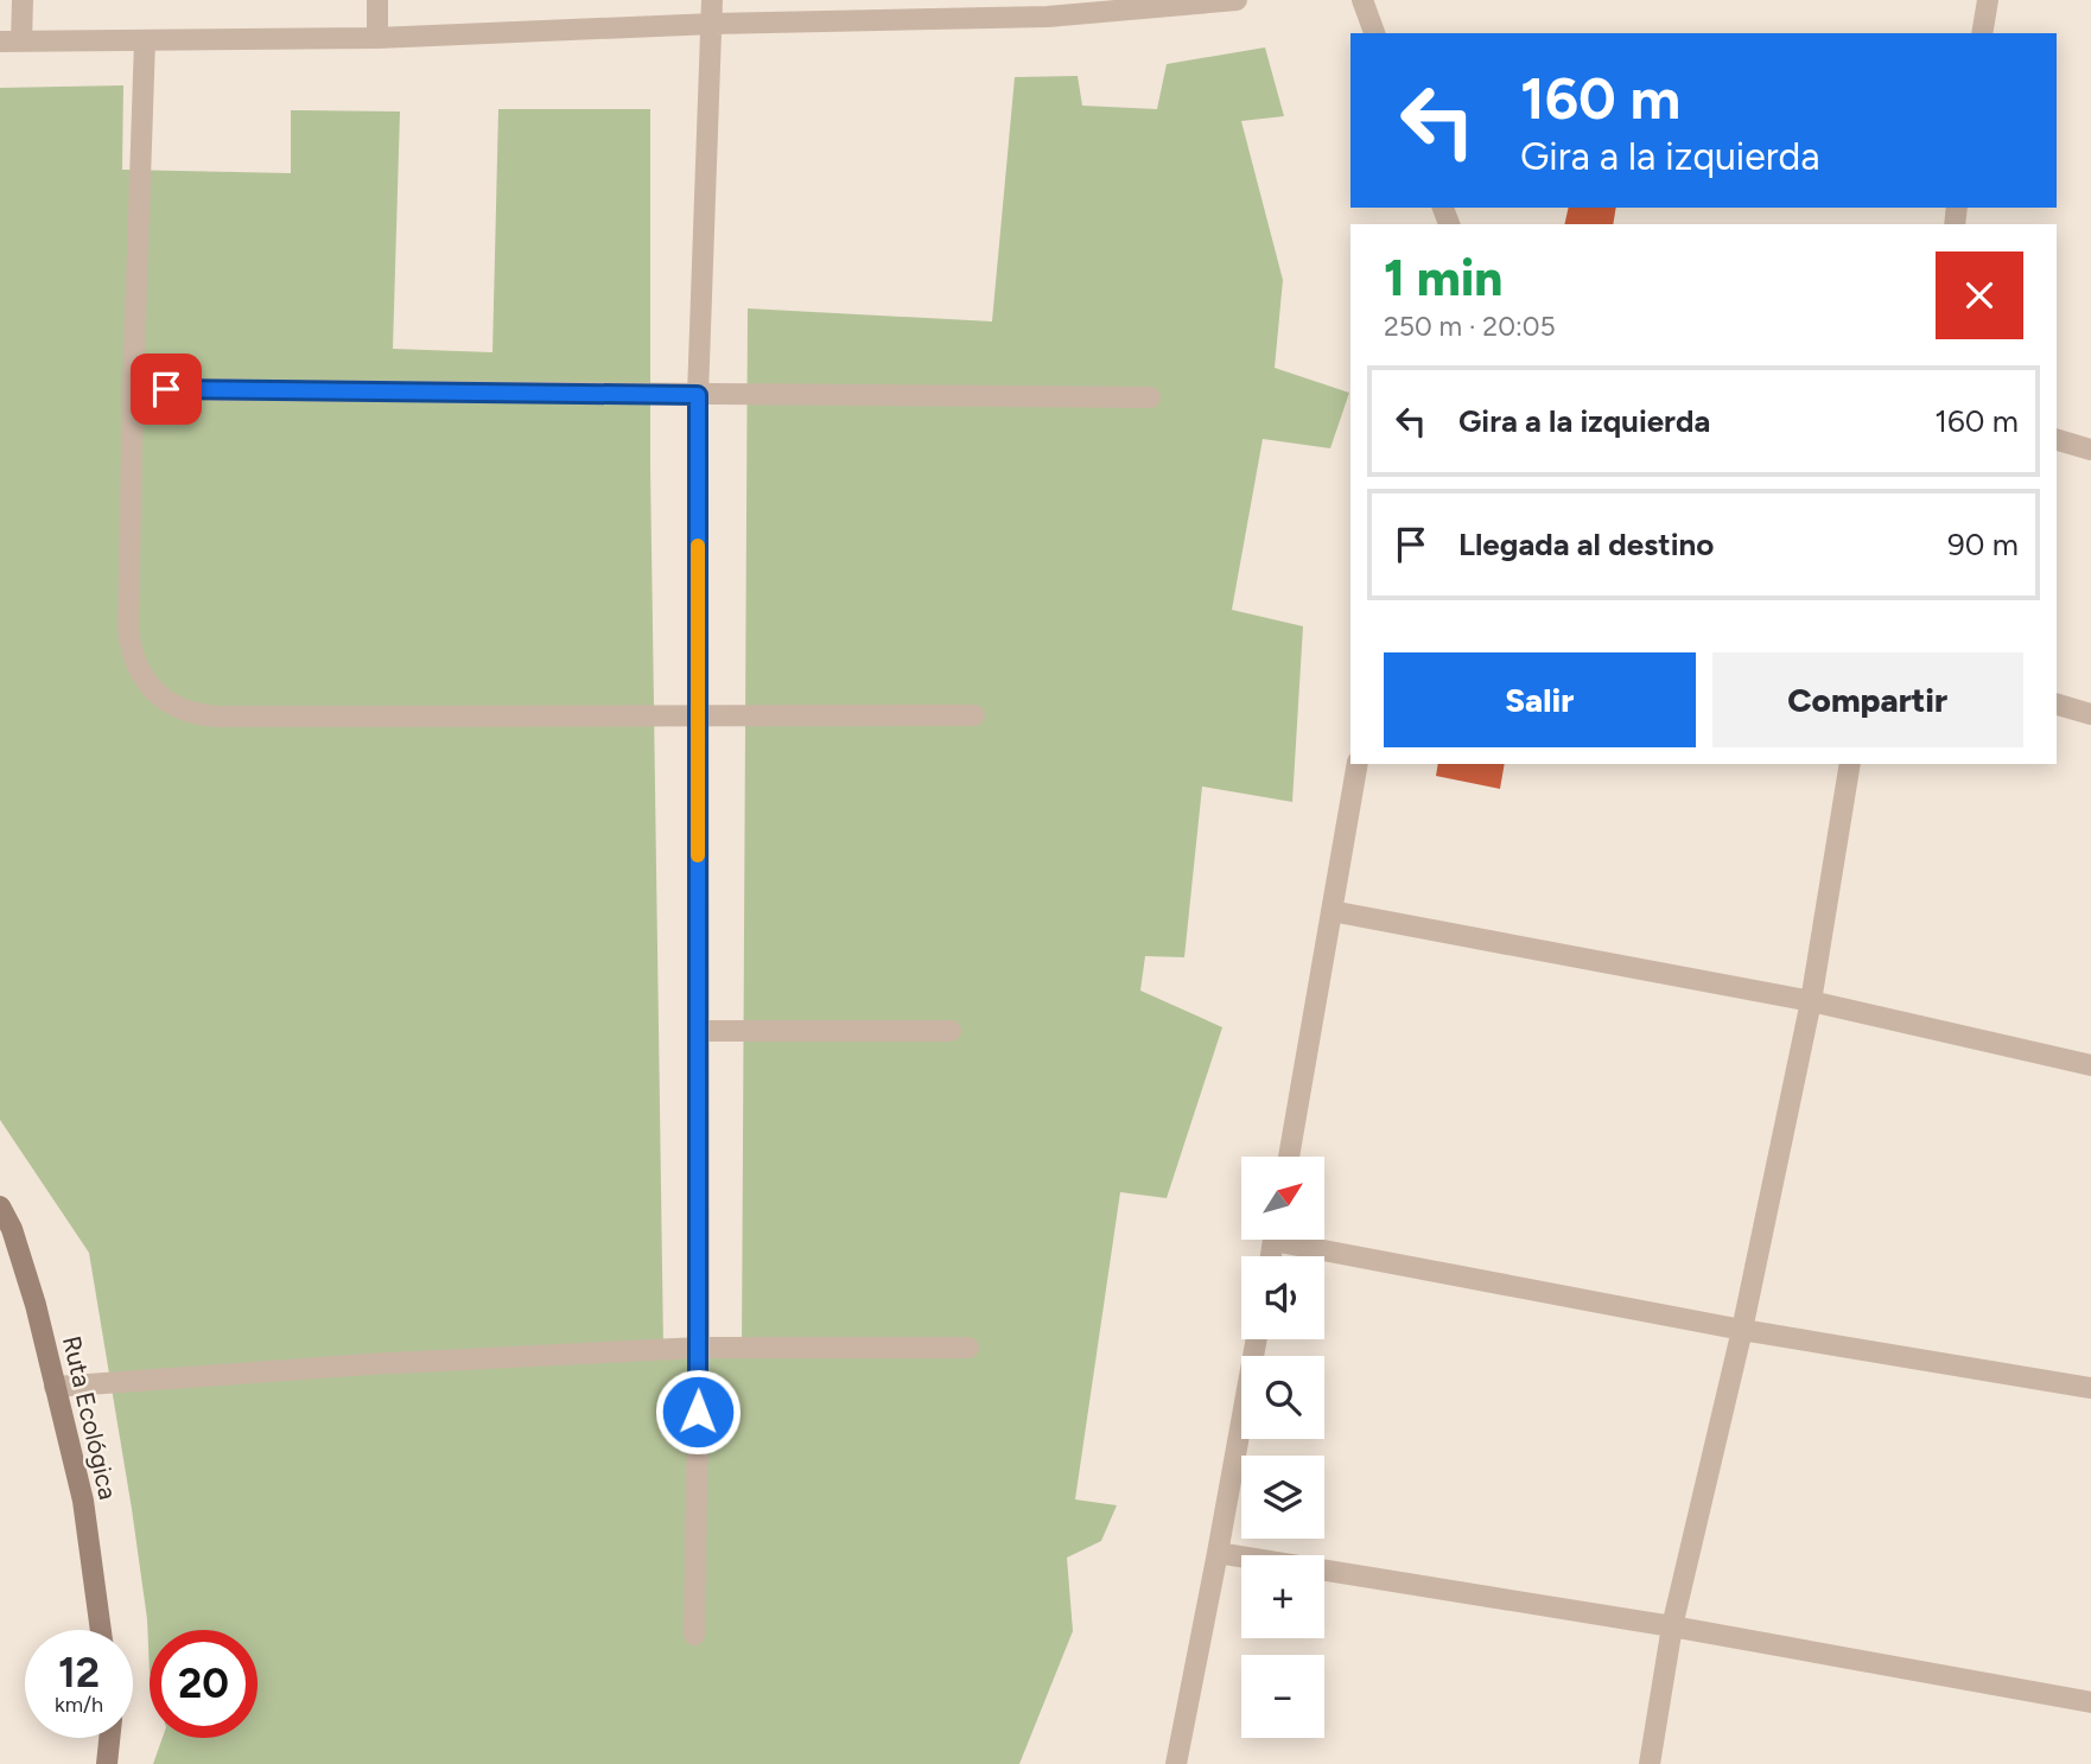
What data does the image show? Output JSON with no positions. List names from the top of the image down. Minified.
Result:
{"streets":{"main road":["Ruta Ecológica"]},"north":"top right","page":{"turn":["160 m","Gira a la izquierda"],"heading":["1 min","250 m · 20:05"],"list":[{"name":"Gira a la izquierda","value":"160 m"},{"name":"Llegada al destino","value":"90 m"}],"buttons":["Salir","Compartir"],"map_buttons":["+","−"],"speed":"12 km/h","limit":"20"}}
